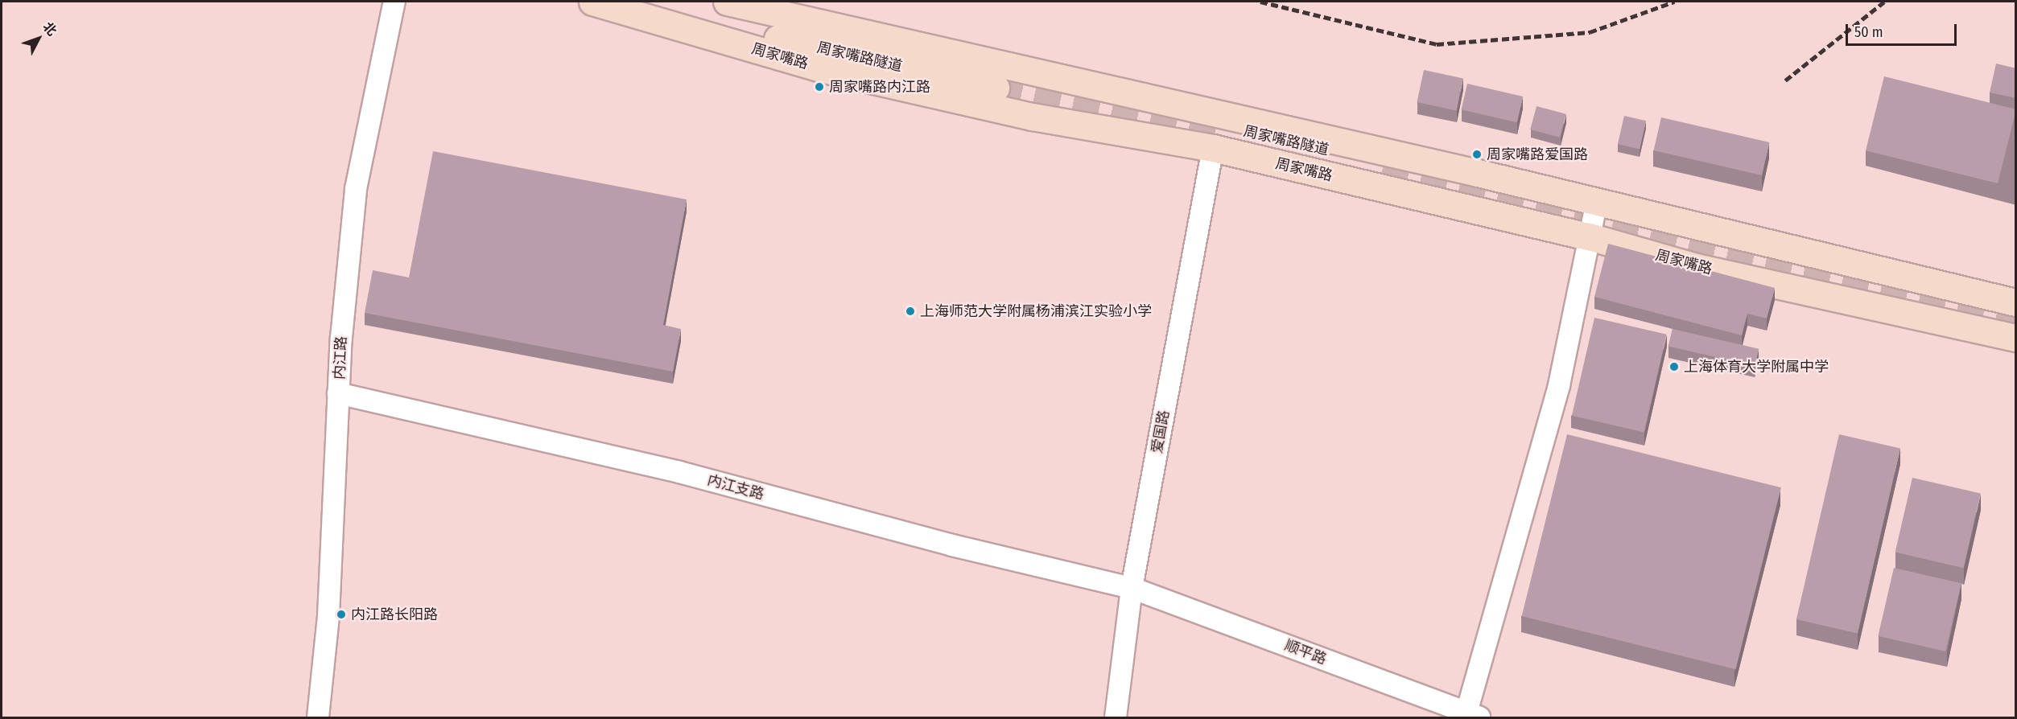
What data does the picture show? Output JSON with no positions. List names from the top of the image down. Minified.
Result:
{"streets":{"main road":["周家嘴路","周家嘴路隧道"],"street":["内江路","爱国路","内江支路","顺平路"]},"crossings":[["周家嘴路","爱国路"],["内江路","内江支路"],["爱国路","内江支路"],["爱国路","顺平路"],["内江支路","顺平路"]],"places":["周家嘴路内江路","周家嘴路爱国路","上海师范大学附属杨浦滨江实验小学","上海体育大学附属中学","内江路长阳路"],"scale_bar":"50 m","north":"top right"}
